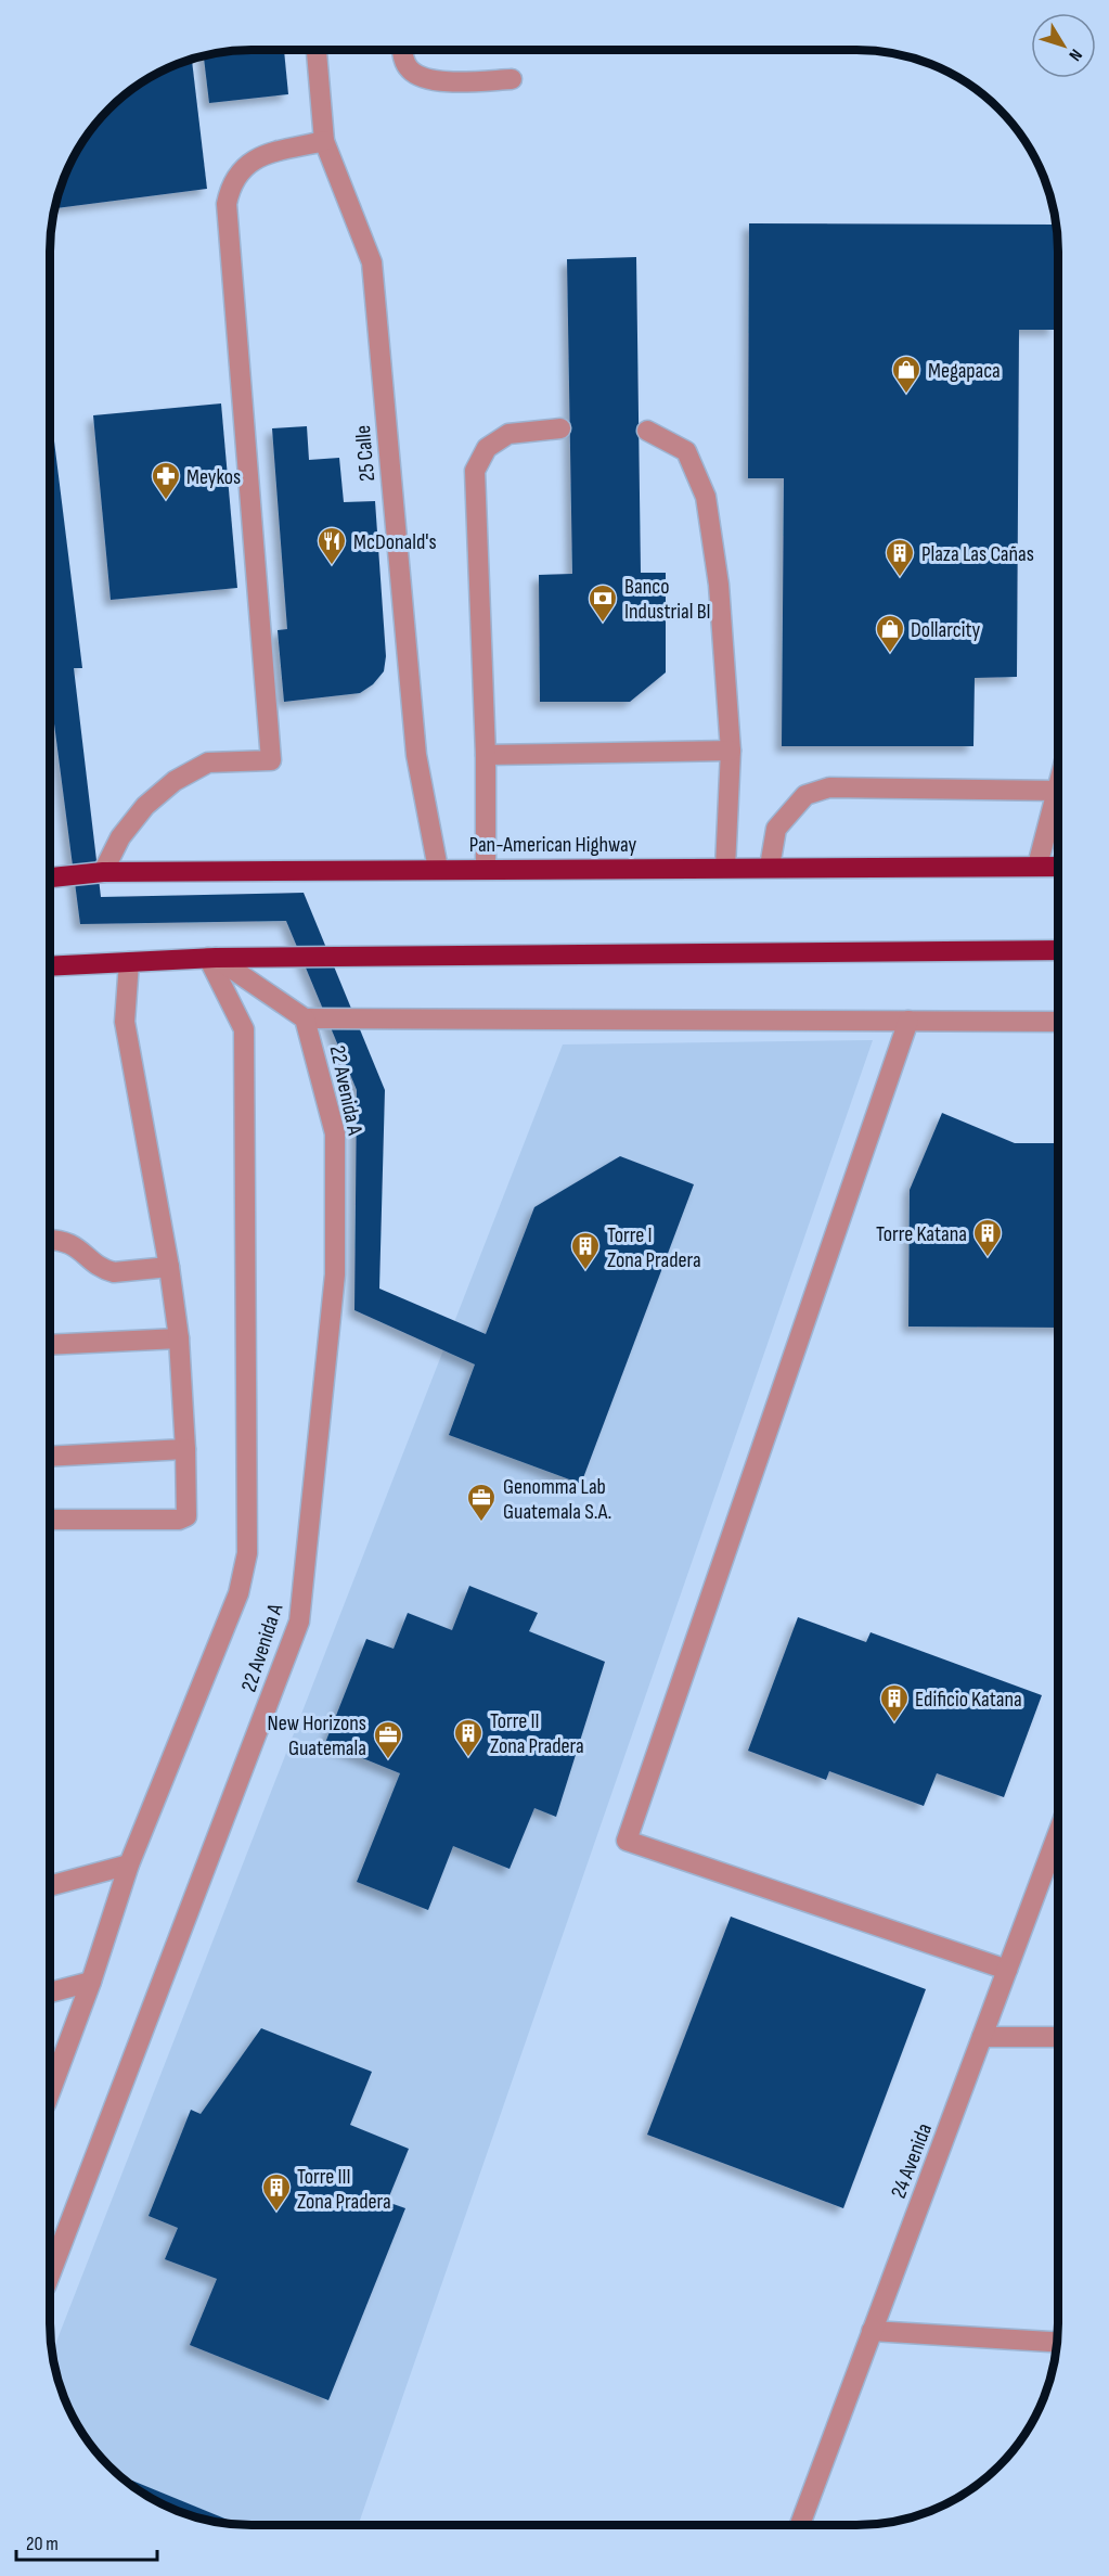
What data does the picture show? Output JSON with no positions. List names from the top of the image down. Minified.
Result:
{"streets":{"highway":["Pan-American Highway"],"street":["25 Calle","22 Avenida A","24 Avenida"]},"crossings":[["25 Calle","Pan-American Highway"]],"places":{"shop":["Megapaca","Dollarcity"],"pharmacy":["Meykos"],"restaurant":["McDonald's"],"building":["Plaza Las Cañas","Torre Katana","Torre I Zona Pradera","Edificio Katana","Torre II Zona Pradera","Torre III Zona Pradera"],"bank":["Banco Industrial BI"],"office":["Genomma Lab Guatemala S.A.","New Horizons Guatemala"]},"scale_bar":"20 m","north":"bottom right"}
